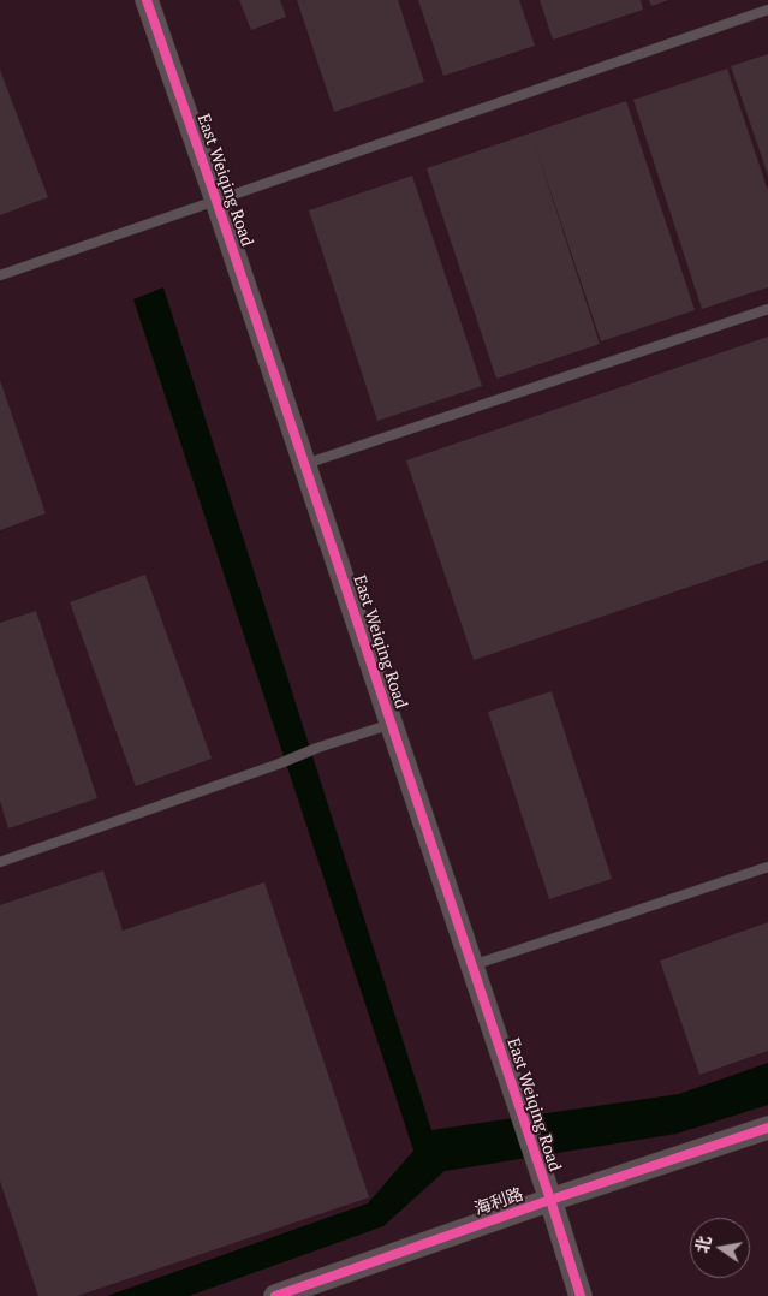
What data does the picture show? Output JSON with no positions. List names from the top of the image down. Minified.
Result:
{"streets":{"street":["East Weiqing Road","海利路"]},"crossings":[["East Weiqing Road","海利路"]],"north":"left"}
